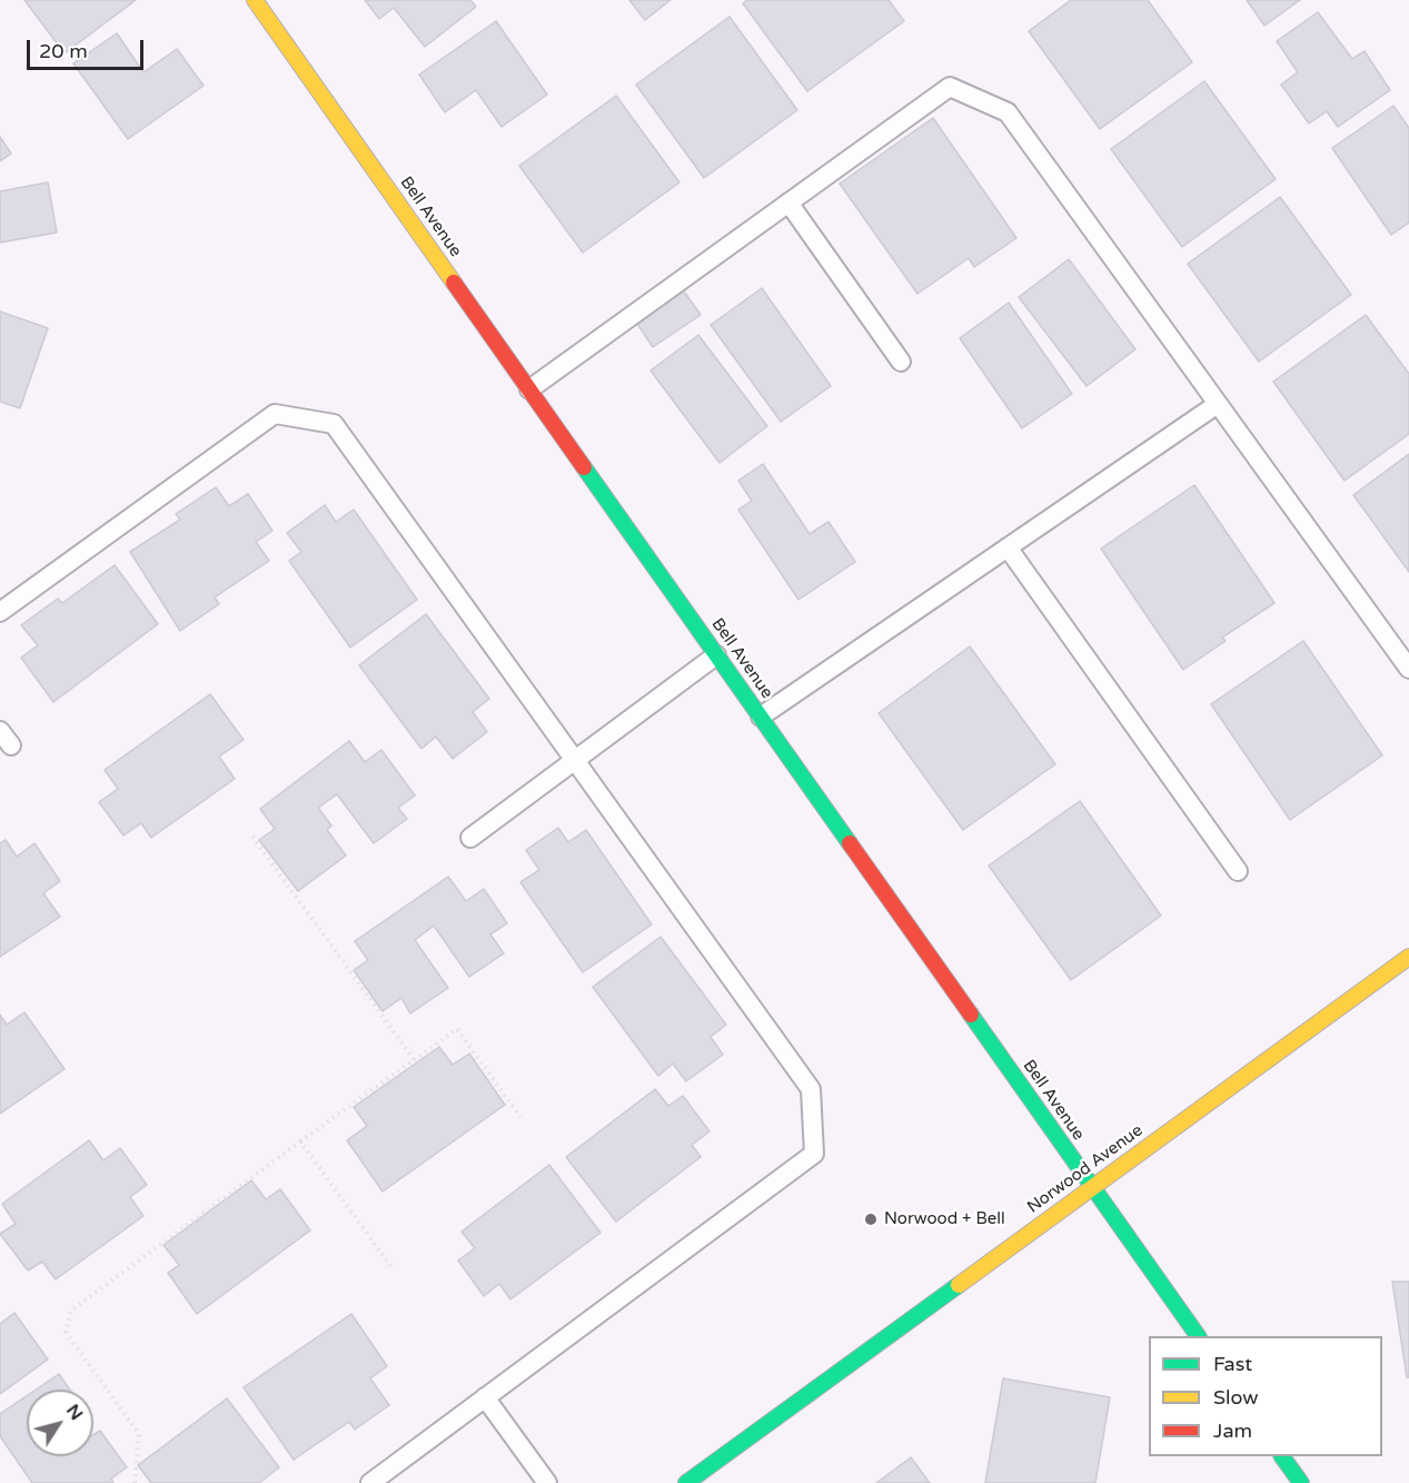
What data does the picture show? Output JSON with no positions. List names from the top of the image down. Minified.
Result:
{"streets":{"street":["Bell Avenue","Norwood Avenue"]},"crossings":[["Bell Avenue","Norwood Avenue"]],"places":["Norwood + Bell"],"legend":["Fast","Slow","Jam"],"scale_bar":"20 m","north":"top right"}
